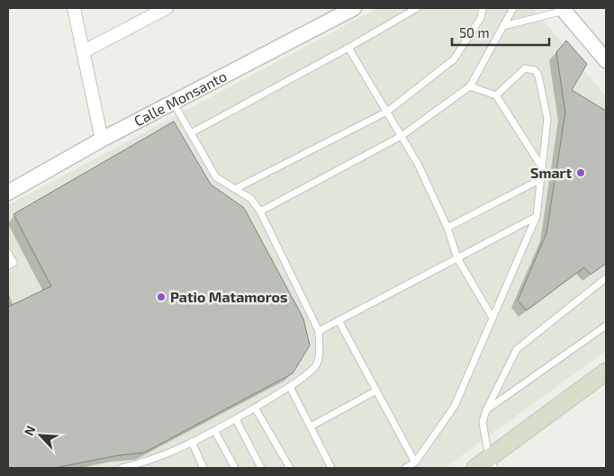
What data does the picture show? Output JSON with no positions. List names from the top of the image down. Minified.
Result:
{"streets":{"street":["Calle Monsanto"]},"places":["Smart","Patio Matamoros"],"scale_bar":"50 m","north":"top left"}
